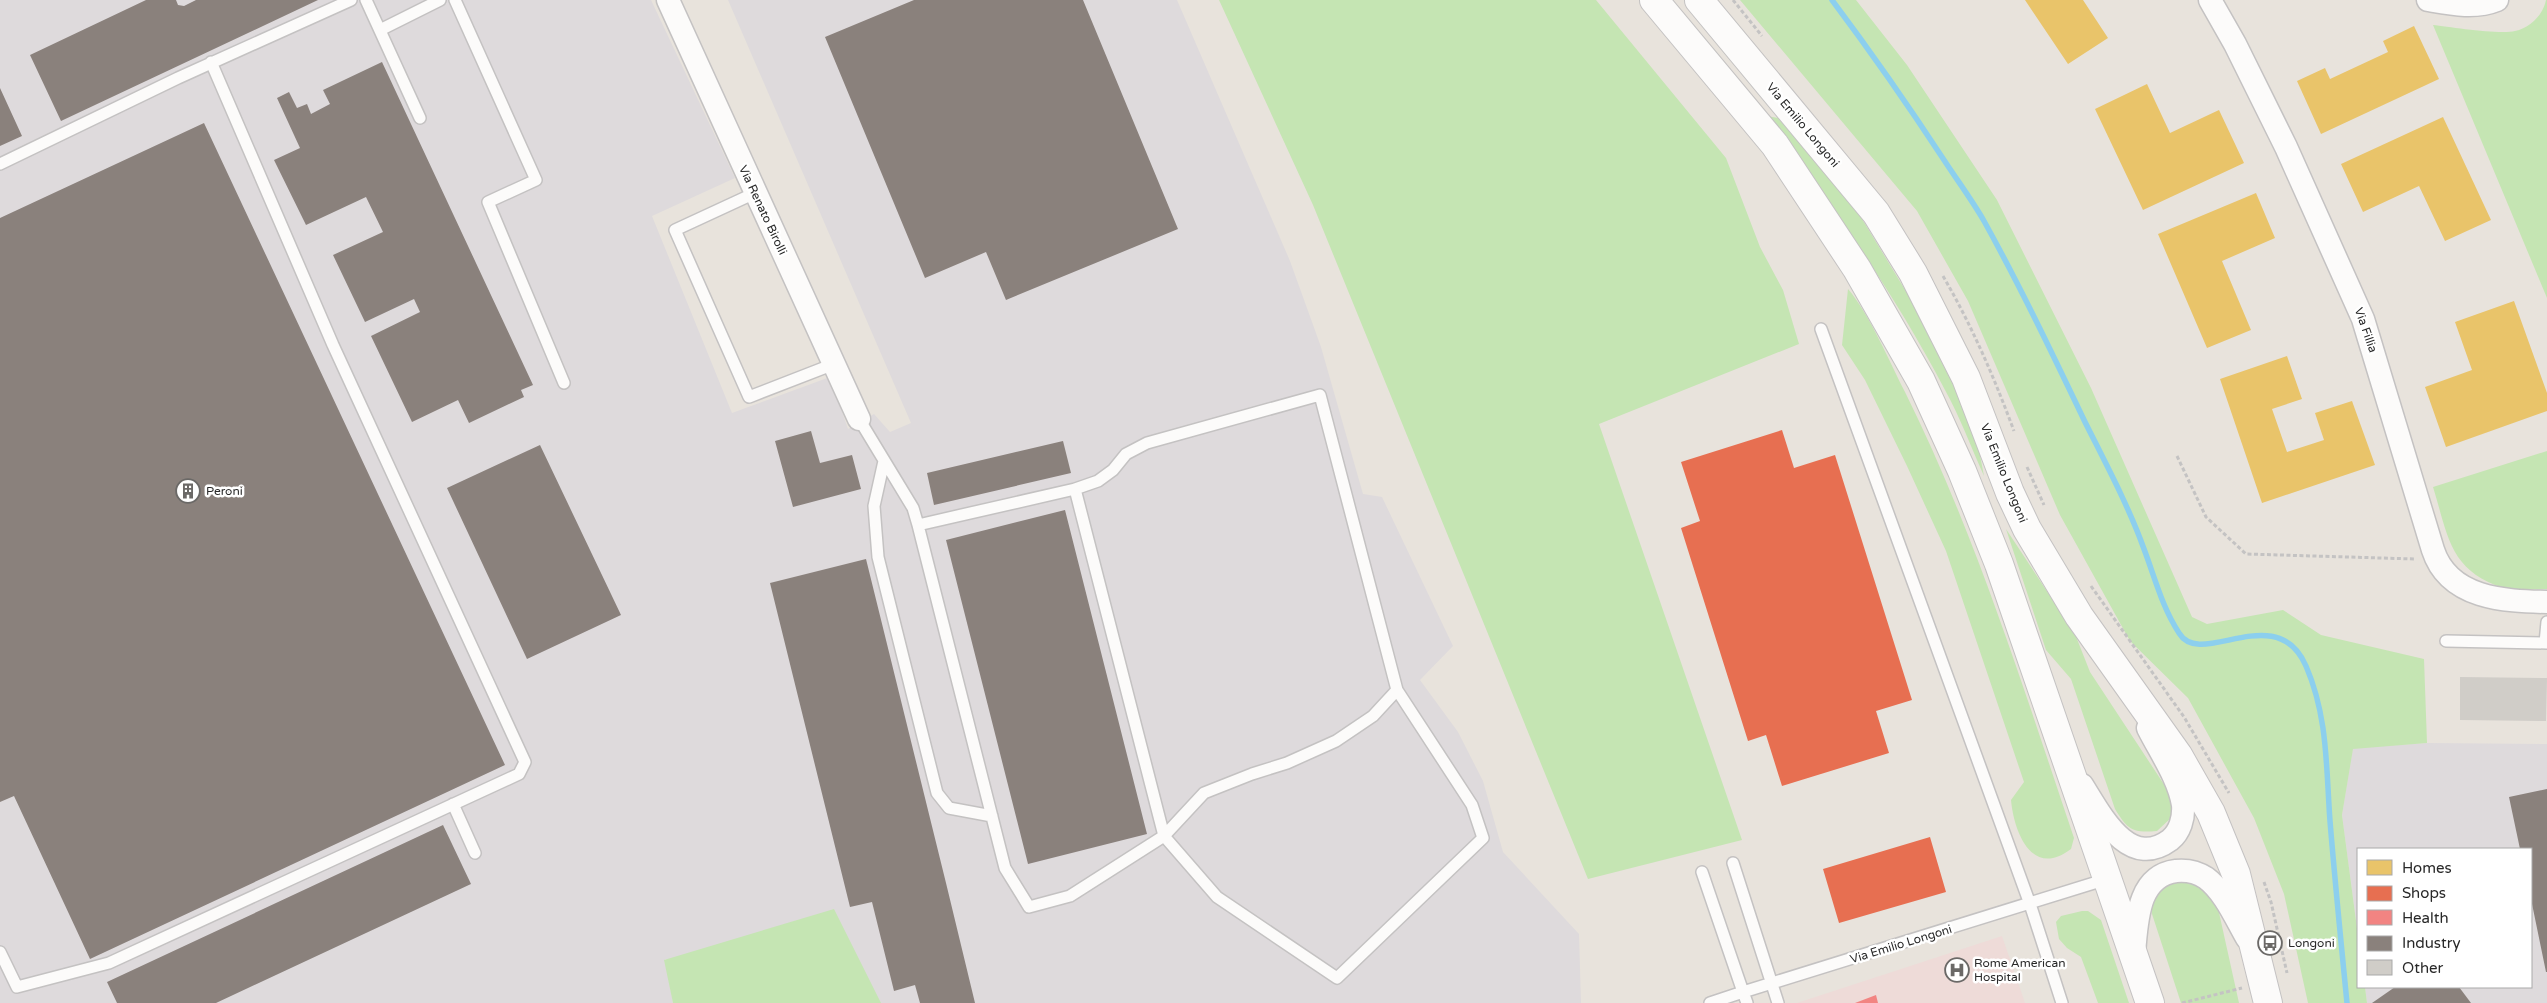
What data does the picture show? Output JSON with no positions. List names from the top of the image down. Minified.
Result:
{"streets":{"street":["Via Emilio Longoni","Via Renato Birolli","Via Fillia"]},"places":{"building":["Peroni"],"bus stop":["Longoni"],"hospital":["Rome American Hospital"]},"legend":["Homes","Shops","Health","Industry","Other"]}
